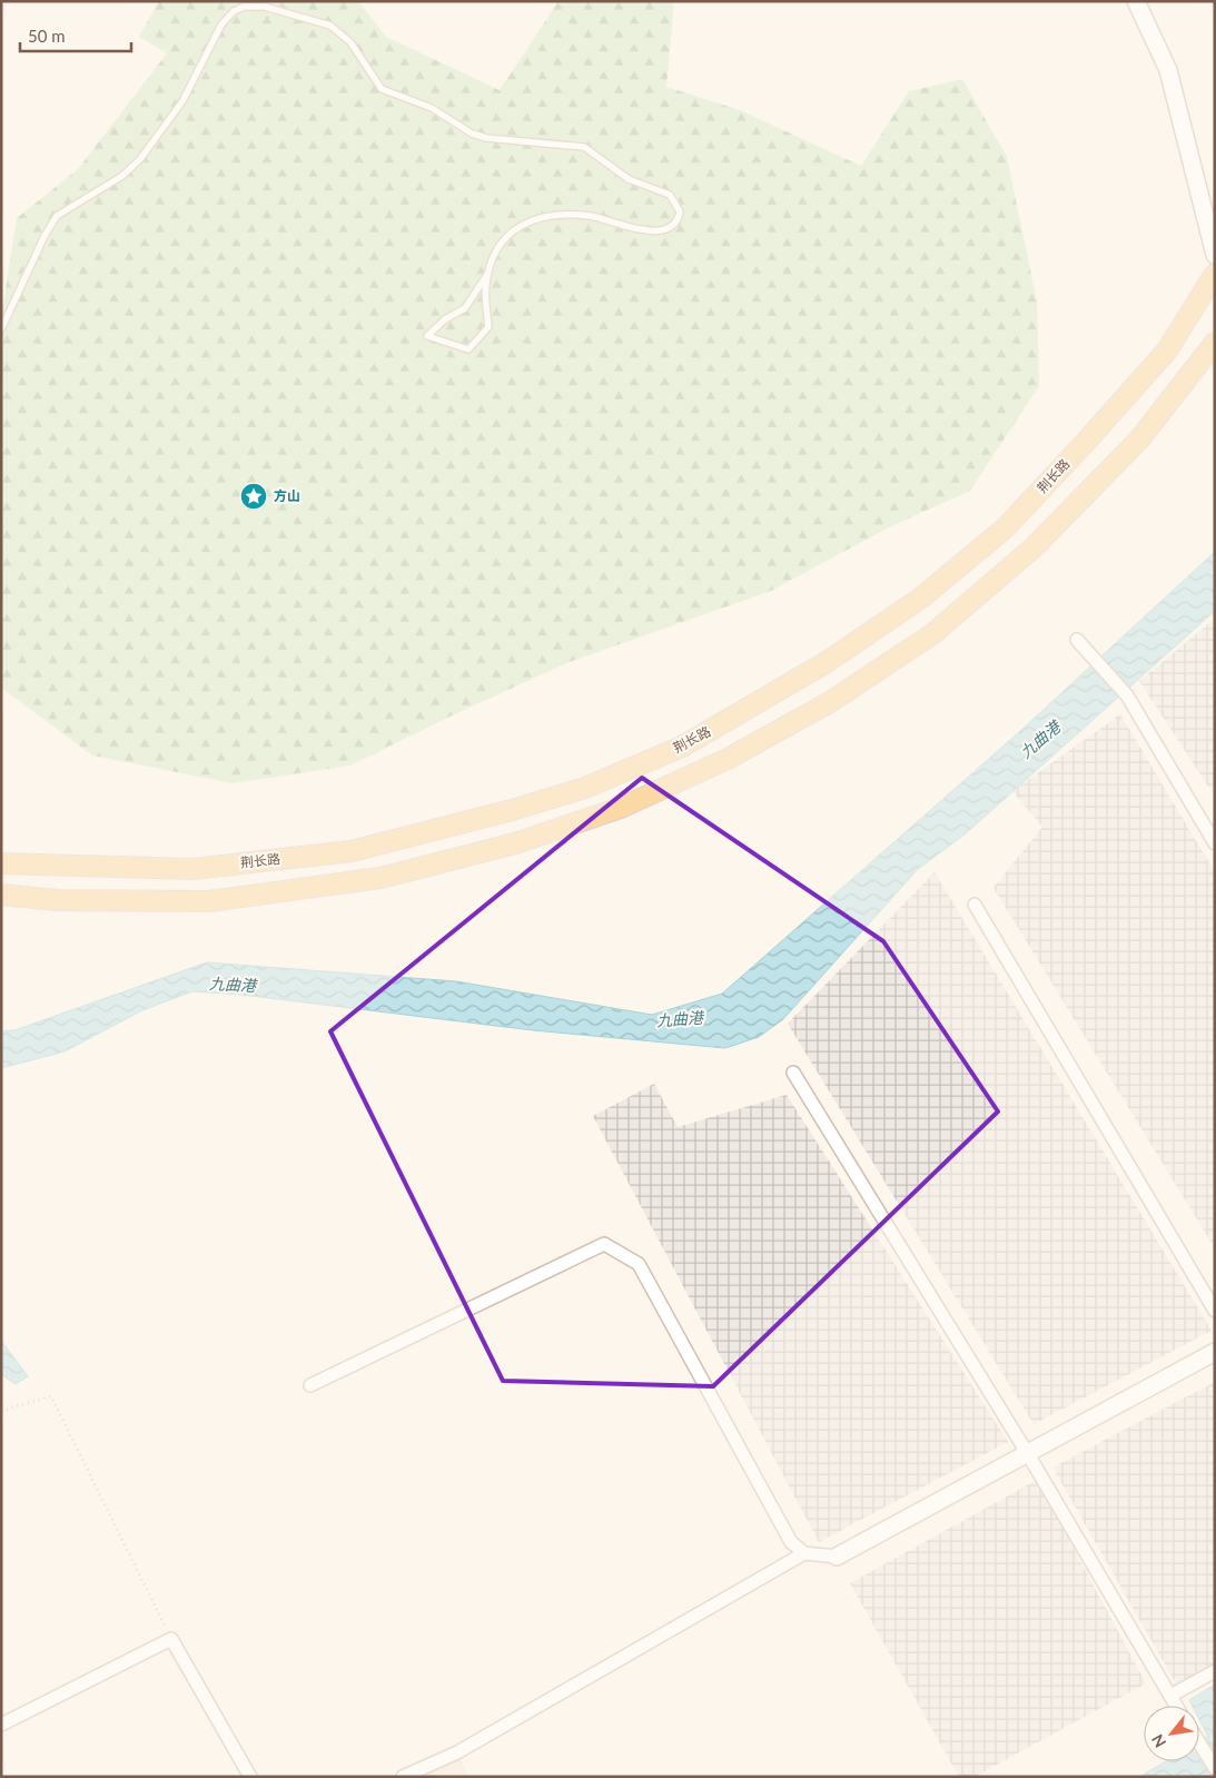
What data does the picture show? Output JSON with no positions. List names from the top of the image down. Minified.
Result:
{"streets":{"main road":["荆长路"]},"water":["九曲港"],"places":{"place":["方山"]},"scale_bar":"50 m","north":"bottom left"}
